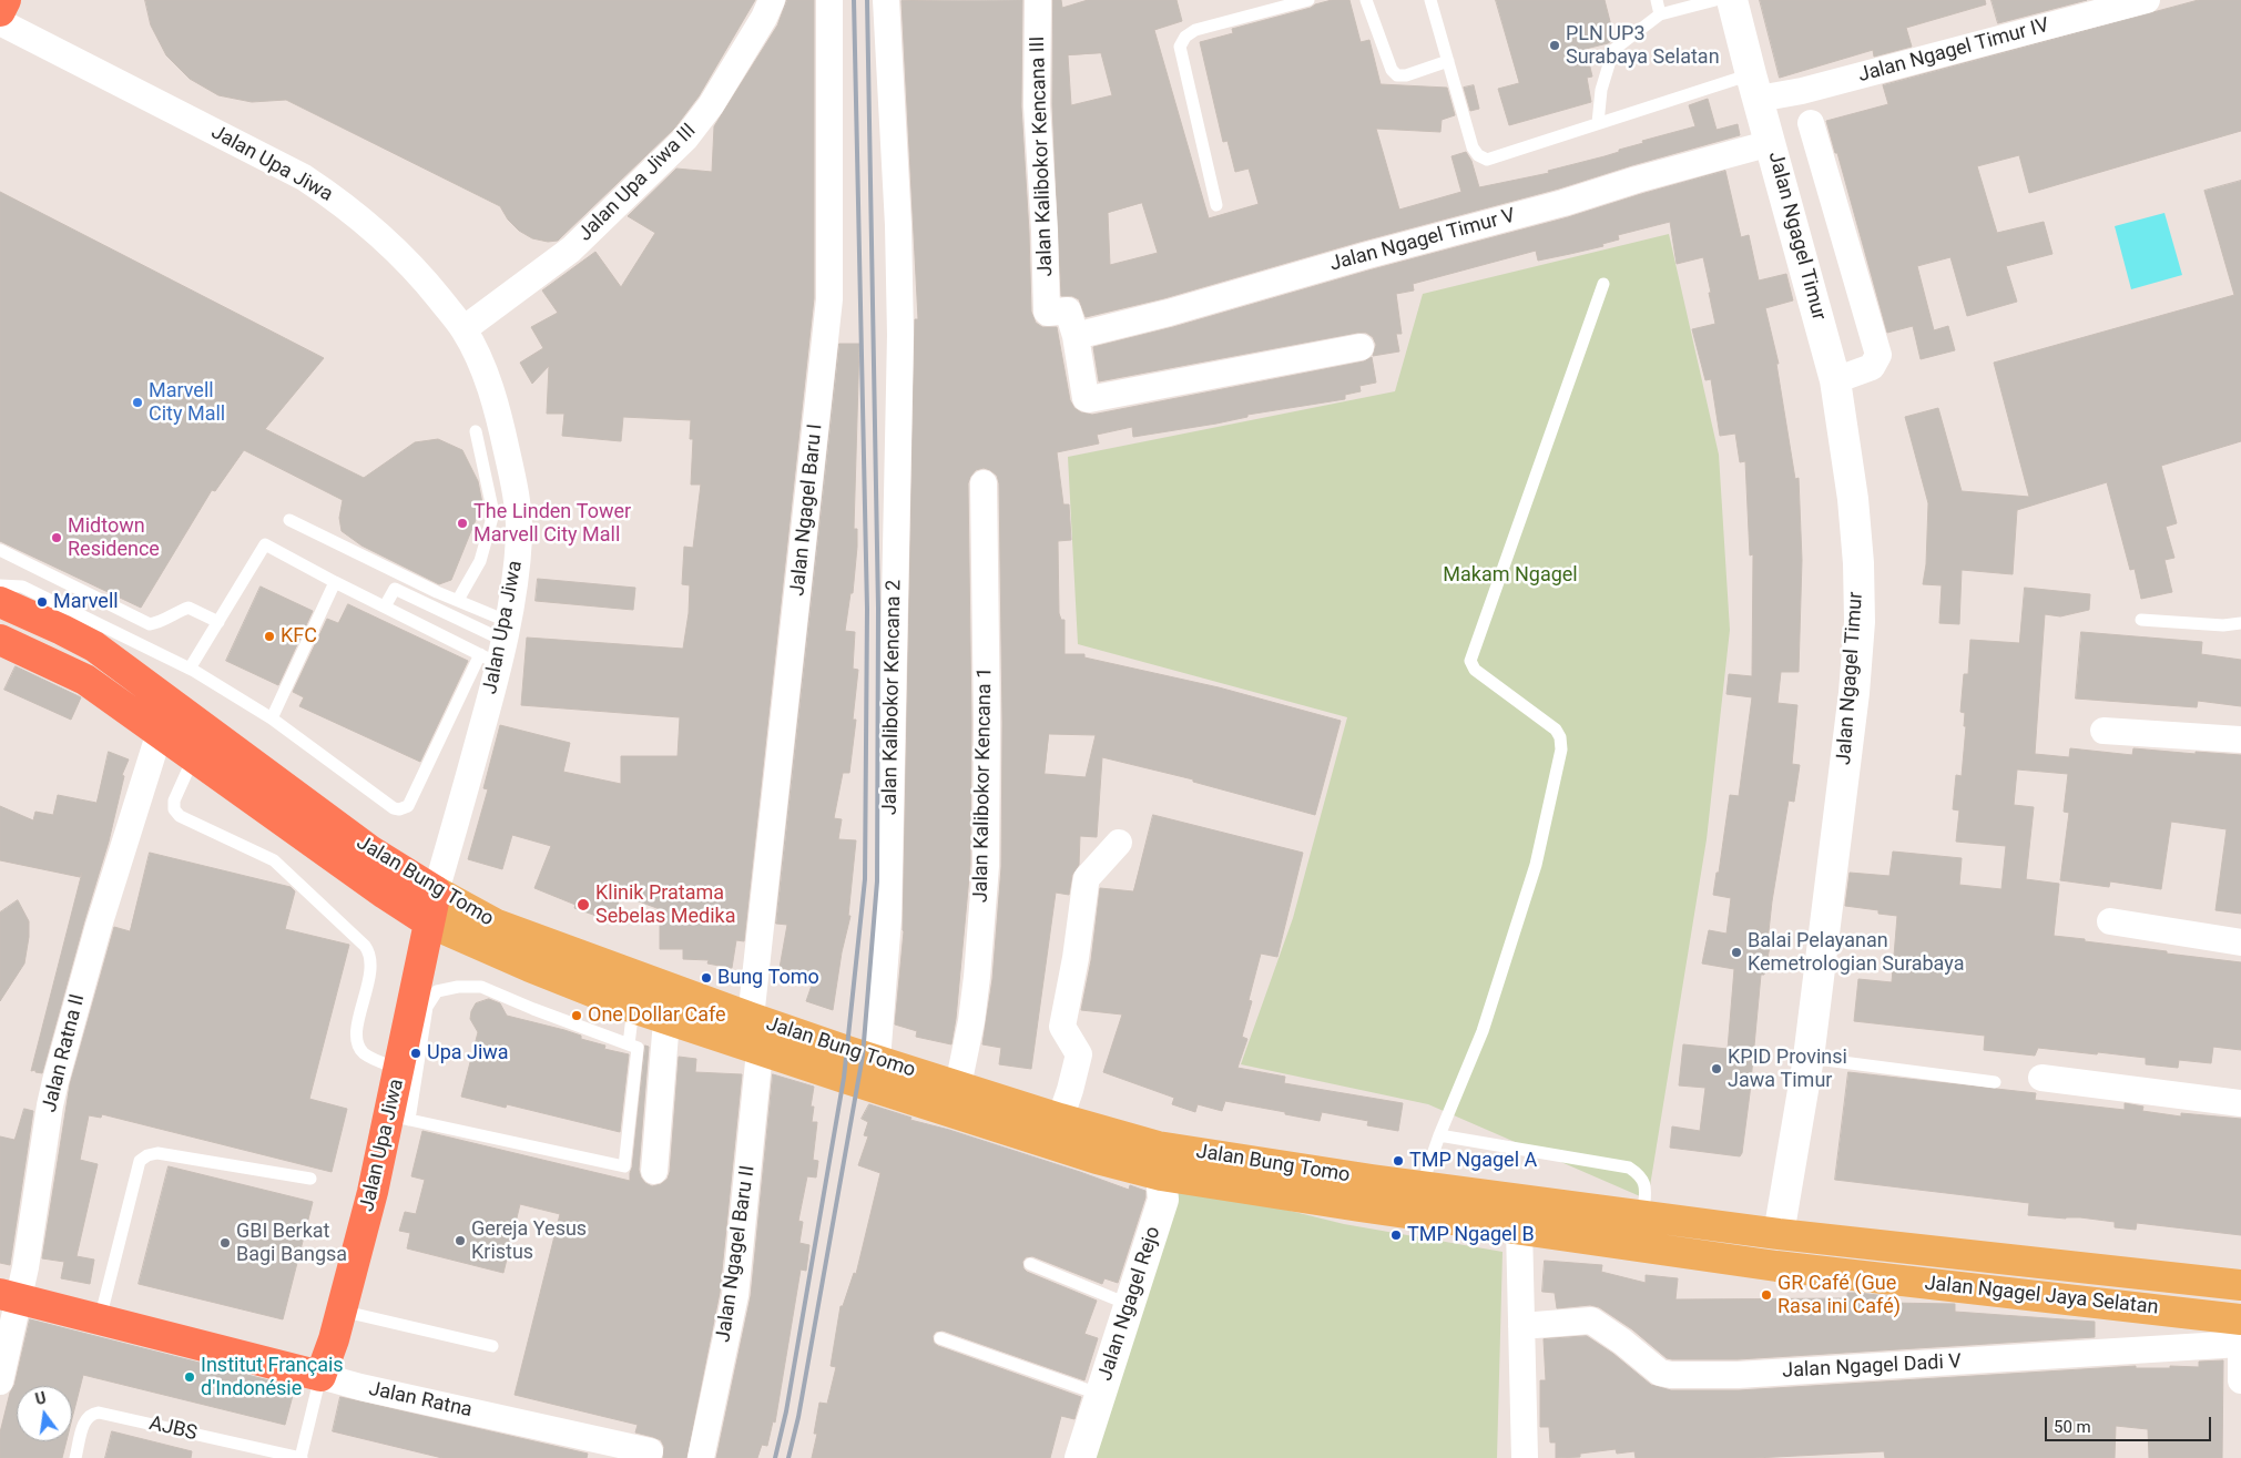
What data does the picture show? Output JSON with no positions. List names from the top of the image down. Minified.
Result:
{"streets":{"highway":["Jalan Upa Jiwa","Jalan Bung Tomo","Jalan Ratna"],"main road":["Jalan Ngagel Jaya Selatan"],"street":["Jalan Ngagel Timur IV","Jalan Kalibokor Kencana III","Jalan Upa Jiwa III","Jalan Ngagel Timur","Jalan Ngagel Timur V","Jalan Ngagel Baru I","Jalan Kalibokor Kencana 2","Jalan Kalibokor Kencana 1","Jalan Ratna II","Jalan Ngagel Baru II","Jalan Ngagel Rejo","Jalan Ngagel Dadi V"],"lane":["AJBS"]},"crossings":[["Jalan Ngagel Timur IV","Jalan Ngagel Timur"],["Jalan Kalibokor Kencana III","Jalan Ngagel Timur V"],["Jalan Upa Jiwa","Jalan Upa Jiwa III"],["Jalan Upa Jiwa","Jalan Bung Tomo"],["Jalan Upa Jiwa","Jalan Ratna"],["Jalan Ngagel Timur","Jalan Ngagel Timur V"],["Jalan Ngagel Timur","Jalan Bung Tomo"],["Jalan Ngagel Timur","Jalan Ngagel Jaya Selatan"],["Jalan Ngagel Baru I","Jalan Bung Tomo"],["Jalan Kalibokor Kencana 2","Jalan Bung Tomo"],["Jalan Kalibokor Kencana 1","Jalan Bung Tomo"],["Jalan Bung Tomo","Jalan Ratna II"],["Jalan Bung Tomo","Jalan Ngagel Baru II"],["Jalan Bung Tomo","Jalan Ngagel Jaya Selatan"],["Jalan Bung Tomo","Jalan Ngagel Rejo"],["Jalan Ratna II","Jalan Ratna"]],"parks":["Makam Ngagel"],"places":["PLN UP3 Surabaya Selatan","Marvell City Mall","The Linden Tower Marvell City Mall","Midtown Residence","Marvell","KFC","Klinik Pratama Sebelas Medika","Balai Pelayanan Kemetrologian Surabaya","Bung Tomo","One Dollar Cafe","Upa Jiwa","KPID Provinsi Jawa Timur","TMP Ngagel A","TMP Ngagel B","Gereja Yesus Kristus","GBI Berkat Bagi Bangsa","GR Café (Gue Rasa ini Café)","Institut Français d'Indonésie"],"scale_bar":"50 m","north":"top"}
